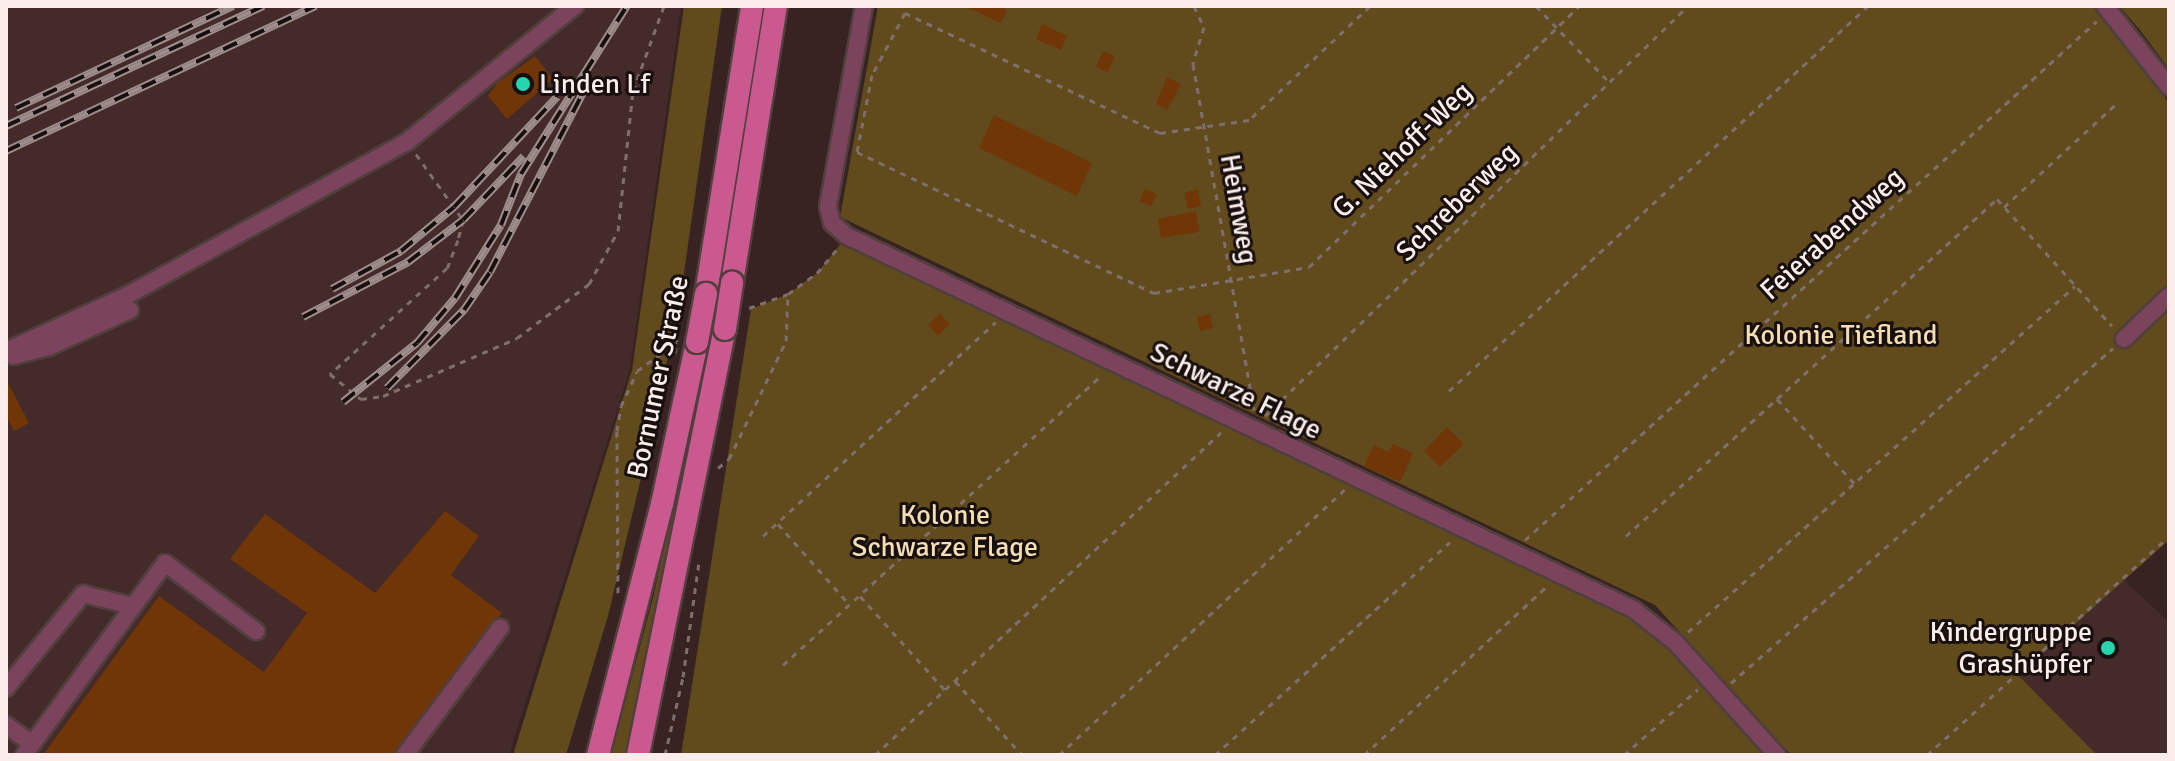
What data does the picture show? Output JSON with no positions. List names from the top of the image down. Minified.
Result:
{"streets":{"main road":["Bornumer Straße"],"lane":["Schwarze Flage"],"path":["G. Niehoff-Weg","Schreberweg","Heimweg","Feierabendweg"]},"crossings":[["G. Niehoff-Weg","Heimweg"],["Schreberweg","Heimweg"],["Feierabendweg","Schwarze Flage"]],"parks":["Kolonie Tiefland","Kolonie Schwarze Flage"],"places":["Linden Lf","Kindergruppe Grashüpfer"]}
